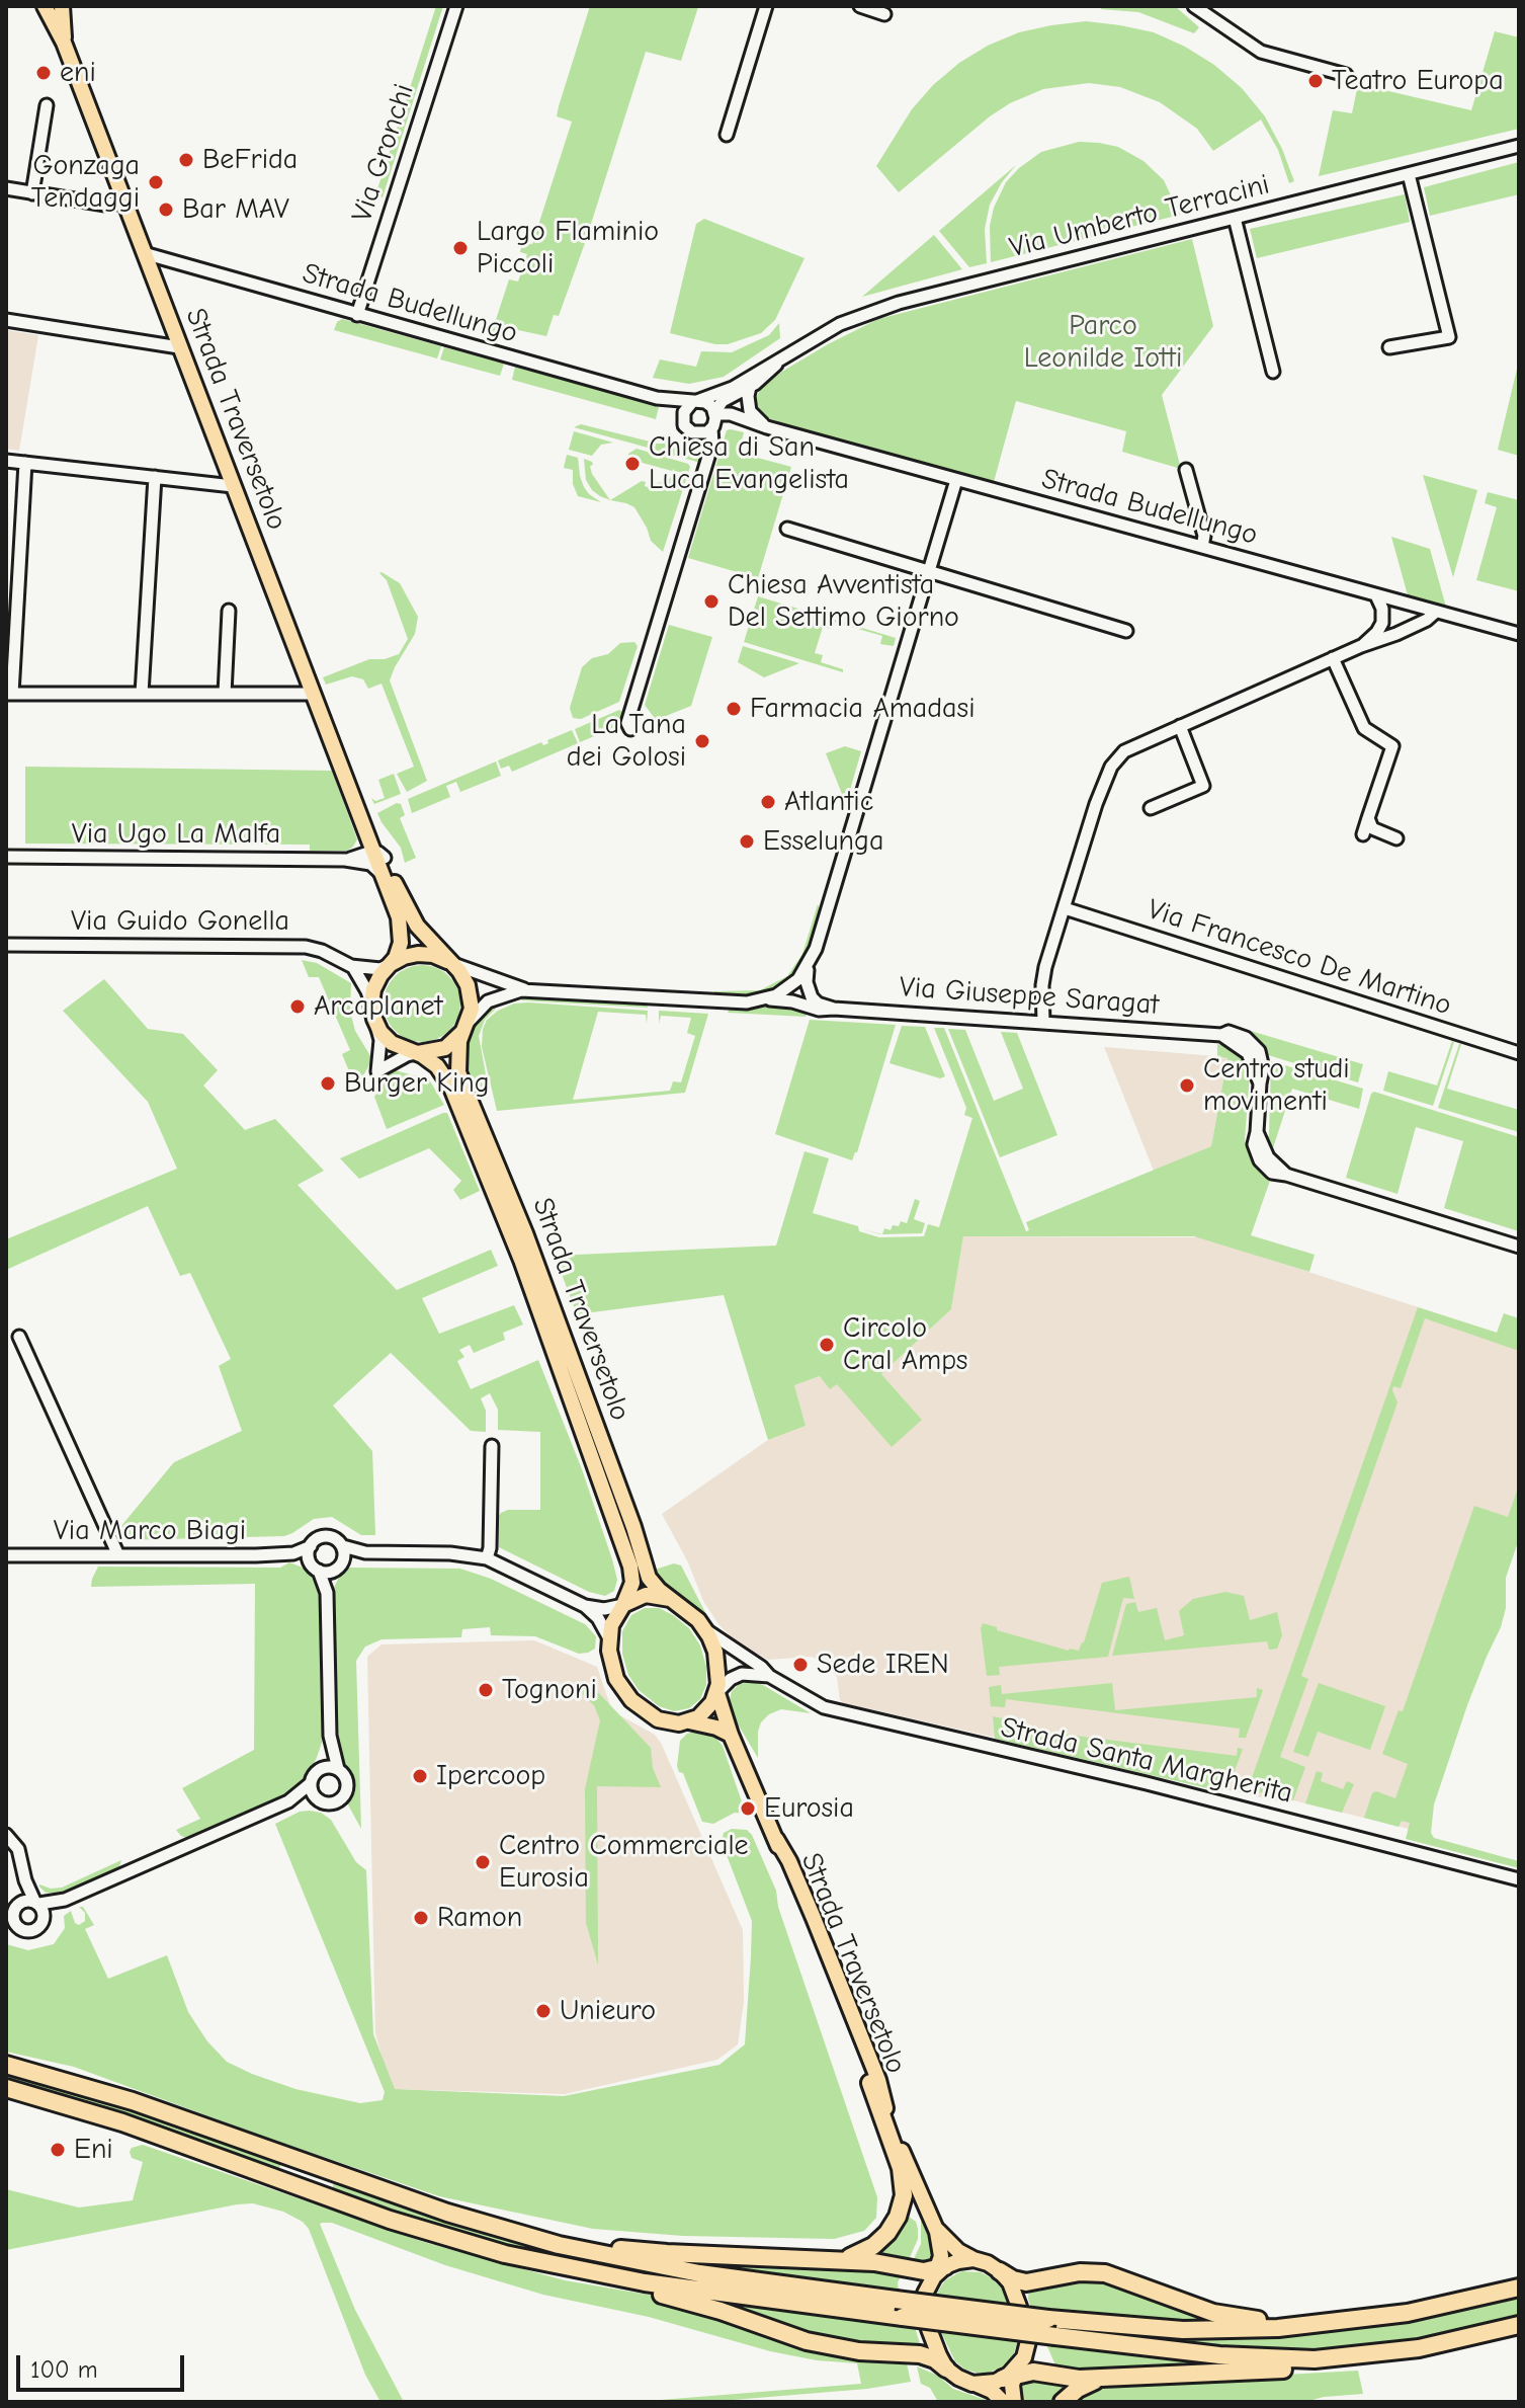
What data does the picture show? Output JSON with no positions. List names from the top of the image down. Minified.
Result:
{"streets":{"main road":["Strada Traversetolo"],"street":["Via Gronchi","Via Umberto Terracini","Strada Budellungo","Via Ugo La Malfa","Via Guido Gonella","Via Francesco De Martino","Via Giuseppe Saragat","Via Marco Biagi","Strada Santa Margherita"]},"crossings":[["Via Gronchi","Strada Budellungo"],["Via Umberto Terracini","Strada Budellungo"],["Strada Budellungo","Strada Traversetolo"],["Strada Traversetolo","Via Ugo La Malfa"],["Strada Traversetolo","Via Guido Gonella"],["Strada Traversetolo","Strada Santa Margherita"]],"parks":["Parco Leonilde Iotti"],"places":["eni","Teatro Europa","BeFrida","Gonzaga Tendaggi","Bar MAV","Largo Flaminio Piccoli","Chiesa di San Luca Evangelista","Chiesa Avventista Del Settimo Giorno","Farmacia Amadasi","La Tana dei Golosi","Atlantic","Esselunga","Arcaplanet","Burger King","Centro studi movimenti","Circolo Cral Amps","Sede IREN","Tognoni","Ipercoop","Eurosia","Centro Commerciale Eurosia","Ramon","Unieuro","Eni"],"scale_bar":"100 m"}
